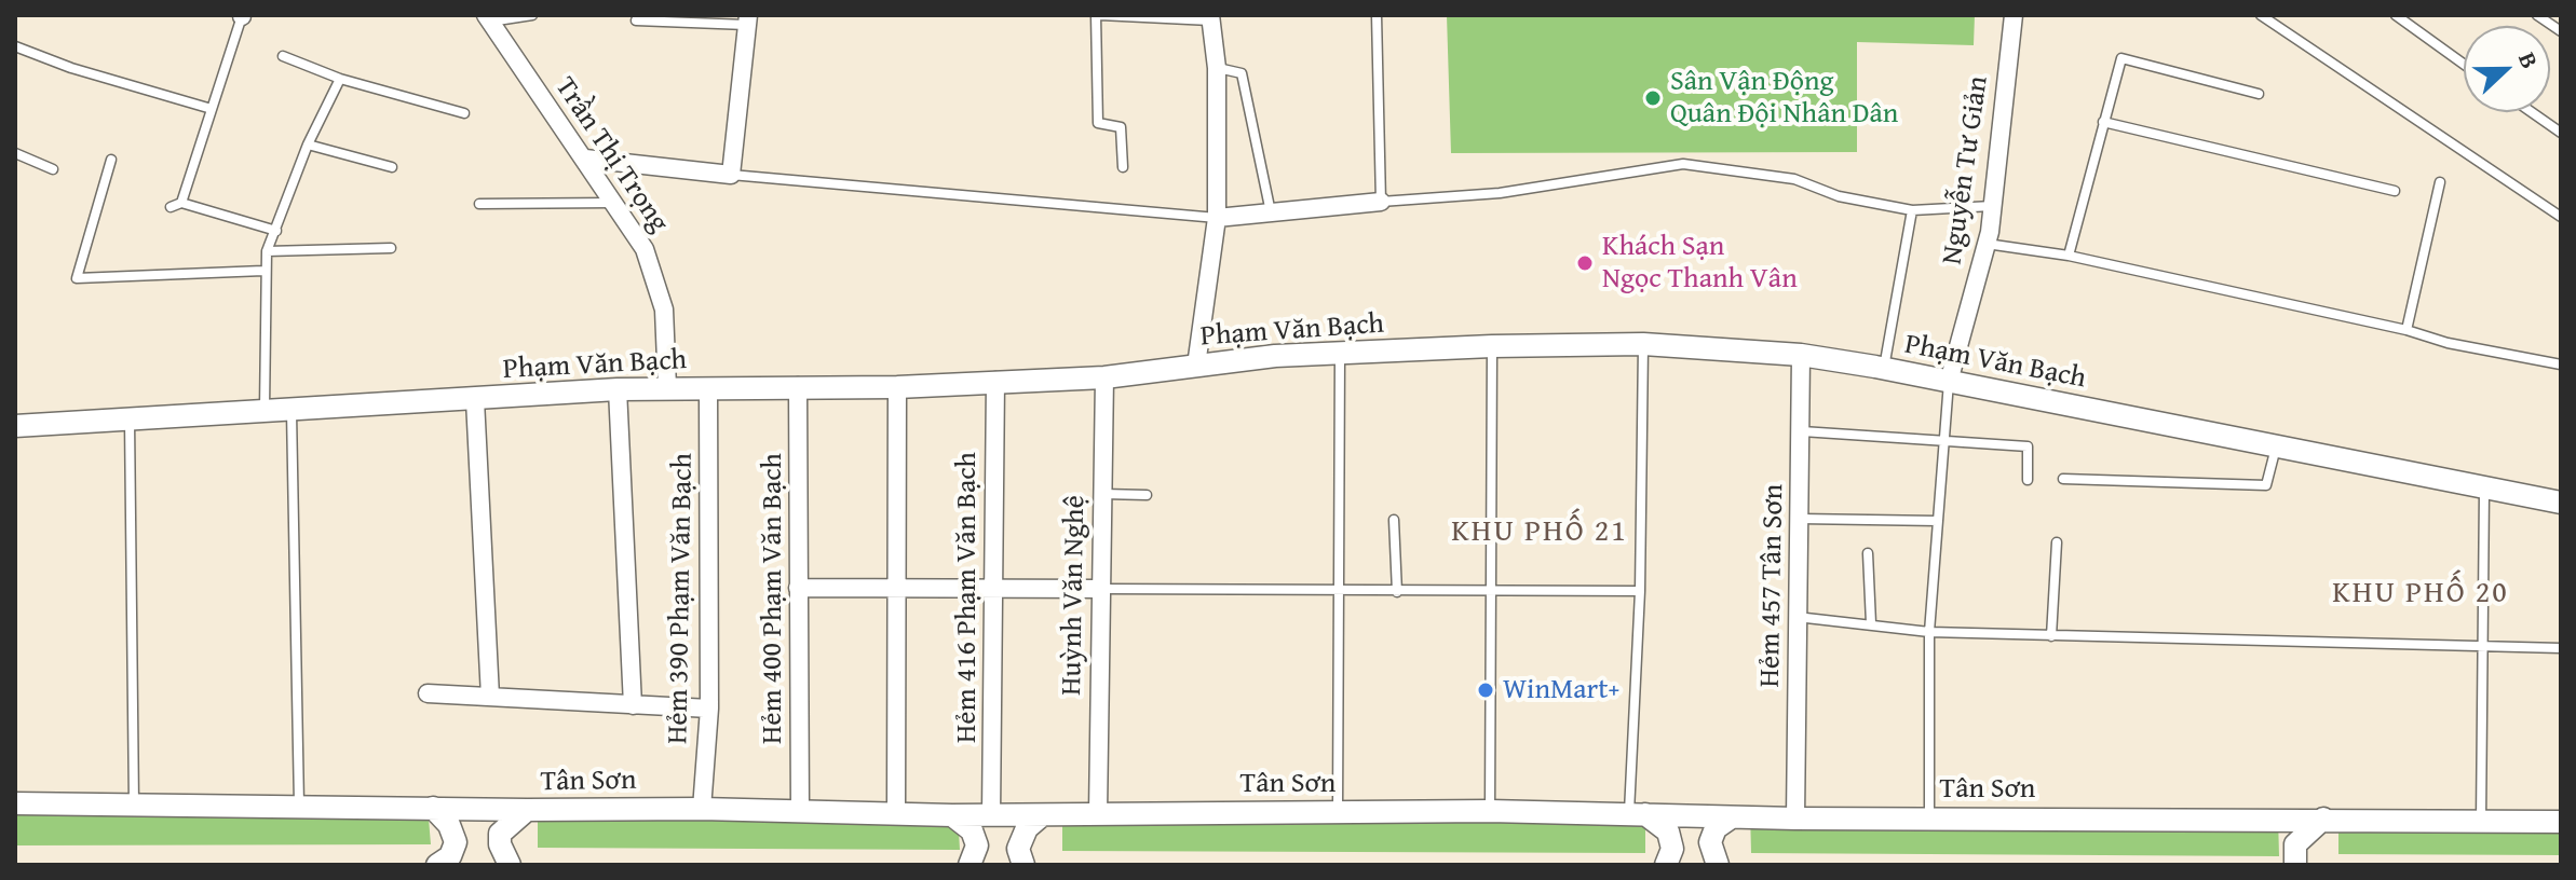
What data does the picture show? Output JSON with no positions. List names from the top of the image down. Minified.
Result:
{"streets":{"street":["Trần Thị Trọng","Nguyễn Tư Giản","Phạm Văn Bạch","Hẻm 457 Tân Sơn","Huỳnh Văn Nghệ","Hẻm 416 Phạm Văn Bạch","Hẻm 390 Phạm Văn Bạch","Hẻm 400 Phạm Văn Bạch","Tân Sơn"]},"crossings":[["Trần Thị Trọng","Phạm Văn Bạch"],["Nguyễn Tư Giản","Phạm Văn Bạch"],["Phạm Văn Bạch","Hẻm 457 Tân Sơn"],["Phạm Văn Bạch","Huỳnh Văn Nghệ"],["Phạm Văn Bạch","Hẻm 416 Phạm Văn Bạch"],["Phạm Văn Bạch","Hẻm 390 Phạm Văn Bạch"],["Phạm Văn Bạch","Hẻm 400 Phạm Văn Bạch"],["Hẻm 457 Tân Sơn","Tân Sơn"],["Huỳnh Văn Nghệ","Tân Sơn"],["Hẻm 416 Phạm Văn Bạch","Tân Sơn"],["Hẻm 390 Phạm Văn Bạch","Tân Sơn"],["Hẻm 400 Phạm Văn Bạch","Tân Sơn"]],"districts":["KHU PHỐ 21","KHU PHỐ 20"],"places":["Sân Vận Động Quân Đội Nhân Dân","Khách Sạn Ngọc Thanh Vân","WinMart+"],"north":"right"}
